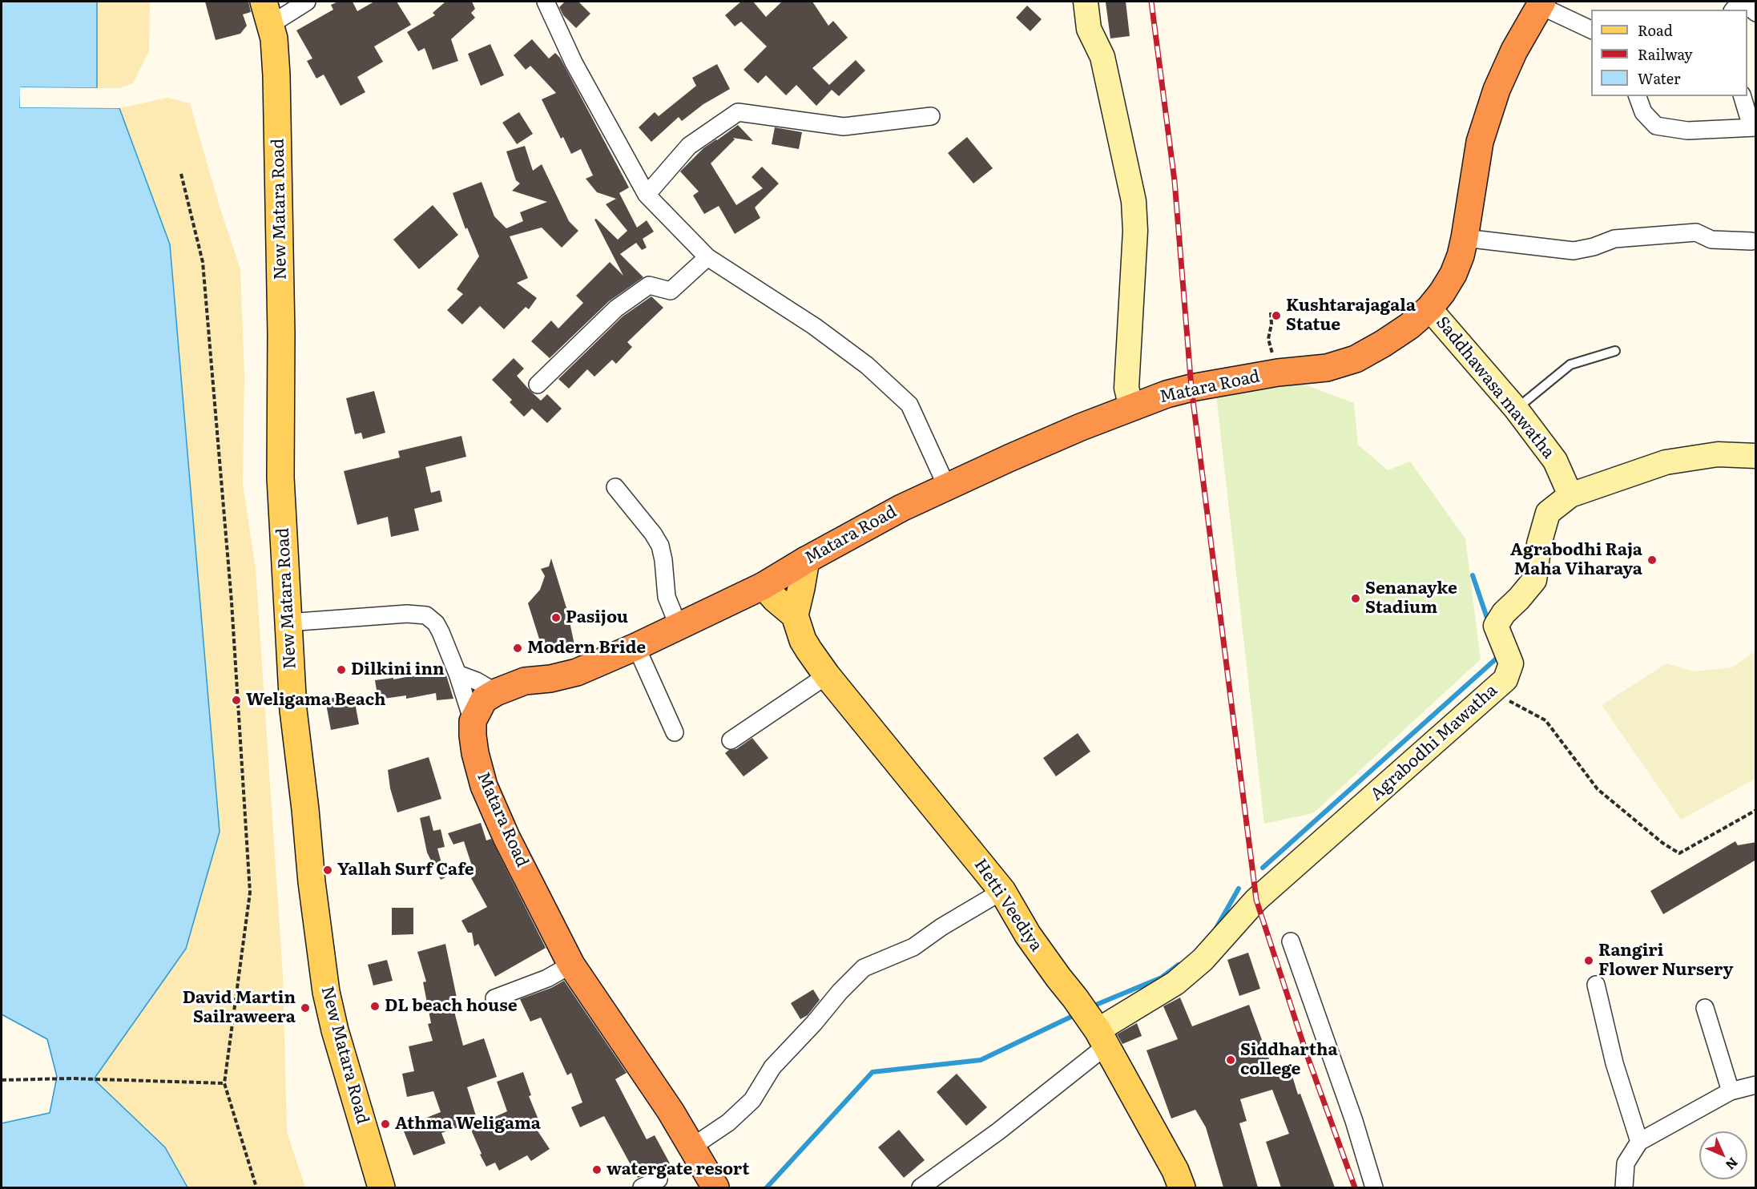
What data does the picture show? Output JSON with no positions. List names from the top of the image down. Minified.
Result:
{"streets":{"highway":["Matara Road"],"main road":["New Matara Road","Hetti Veediya"],"street":["Saddhawasa mawatha","Agrabodhi Mawatha"]},"crossings":[["Matara Road","Saddhawasa mawatha"],["Saddhawasa mawatha","Agrabodhi Mawatha"],["Agrabodhi Mawatha","Hetti Veediya"]],"places":["Kushtarajagala Statue","Agrabodhi Raja Maha Viharaya","Senanayke Stadium","Pasijou","Modern Bride","Dilkini inn","Weligama Beach","Yallah Surf Cafe","Rangiri Flower Nursery","DL beach house","David Martin Sailraweera","Siddhartha college","Athma Weligama","watergate resort"],"legend":["Road","Railway","Water"],"north":"bottom right"}
